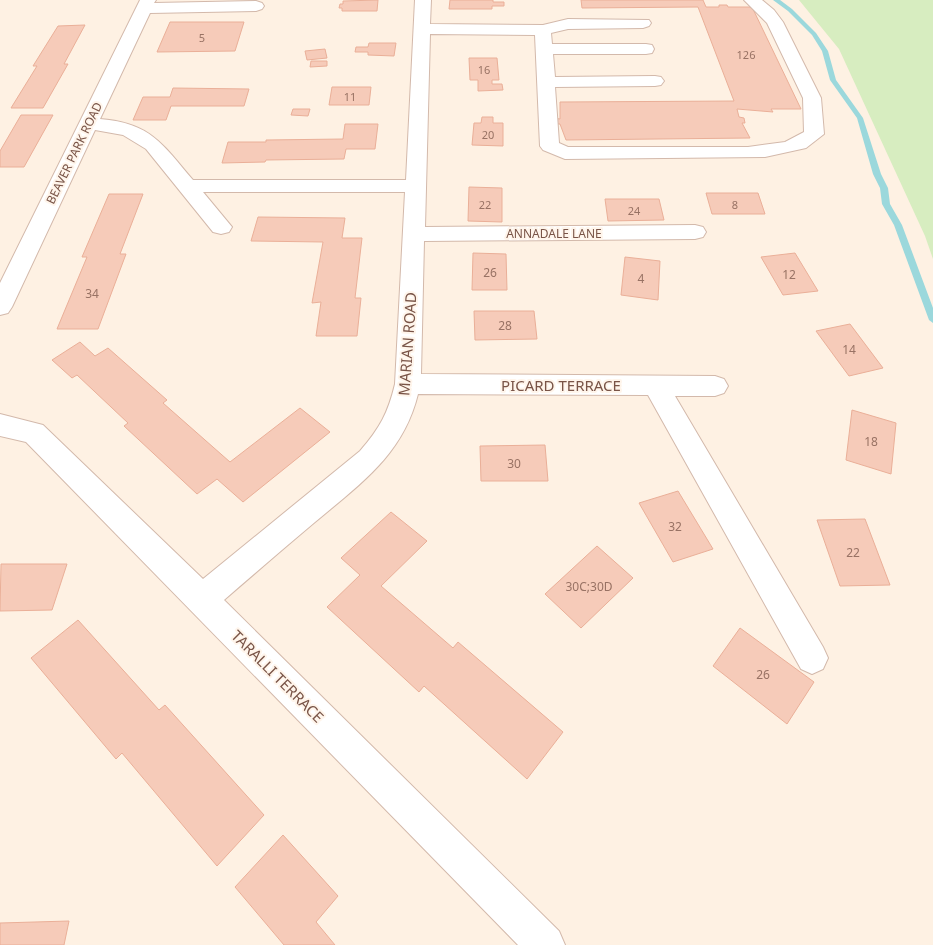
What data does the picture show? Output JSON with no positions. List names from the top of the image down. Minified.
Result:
{"streets":{"street":["BEAVER PARK ROAD","ANNADALE LANE","MARIAN ROAD","PICARD TERRACE","TARALLI TERRACE"]},"crossings":[["ANNADALE LANE","MARIAN ROAD"],["MARIAN ROAD","PICARD TERRACE"],["MARIAN ROAD","TARALLI TERRACE"]],"house_numbers":["5","126","16","11","20","22","8","24","26","12","4","34","28","14","18","30","32","22","30C;30D","26"]}
